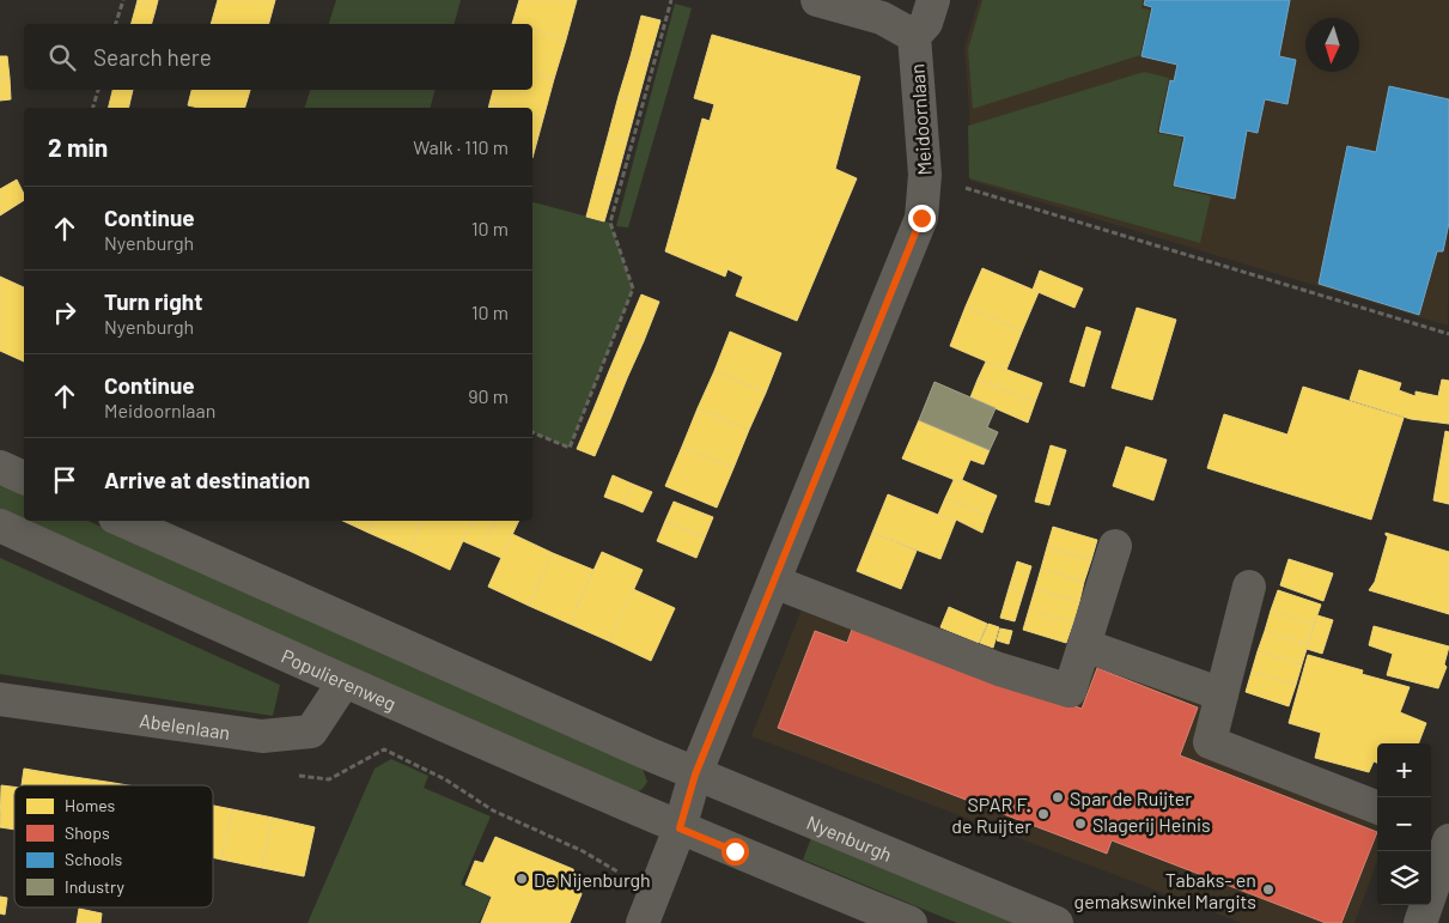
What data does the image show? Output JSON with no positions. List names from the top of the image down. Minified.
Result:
{"streets":{"street":["Meidoornlaan","Populierenweg","Abelenlaan","Nyenburgh"]},"crossings":[["Meidoornlaan","Nyenburgh"],["Populierenweg","Abelenlaan"]],"places":["Spar de Ruijter","SPAR F. de Ruijter","Slagerij Heinis","De Nijenburgh","Tabaks- en gemakswinkel Margits"],"legend":["Homes","Shops","Schools","Industry"],"north":"bottom","page":{"search":"Search here","heading":["2 min","Walk · 110 m"],"list":[["Continue","Nyenburgh","10 m"],["Turn right","Nyenburgh","10 m"],["Continue","Meidoornlaan","90 m"],"Arrive at destination"],"map_buttons":["+","−"]}}
